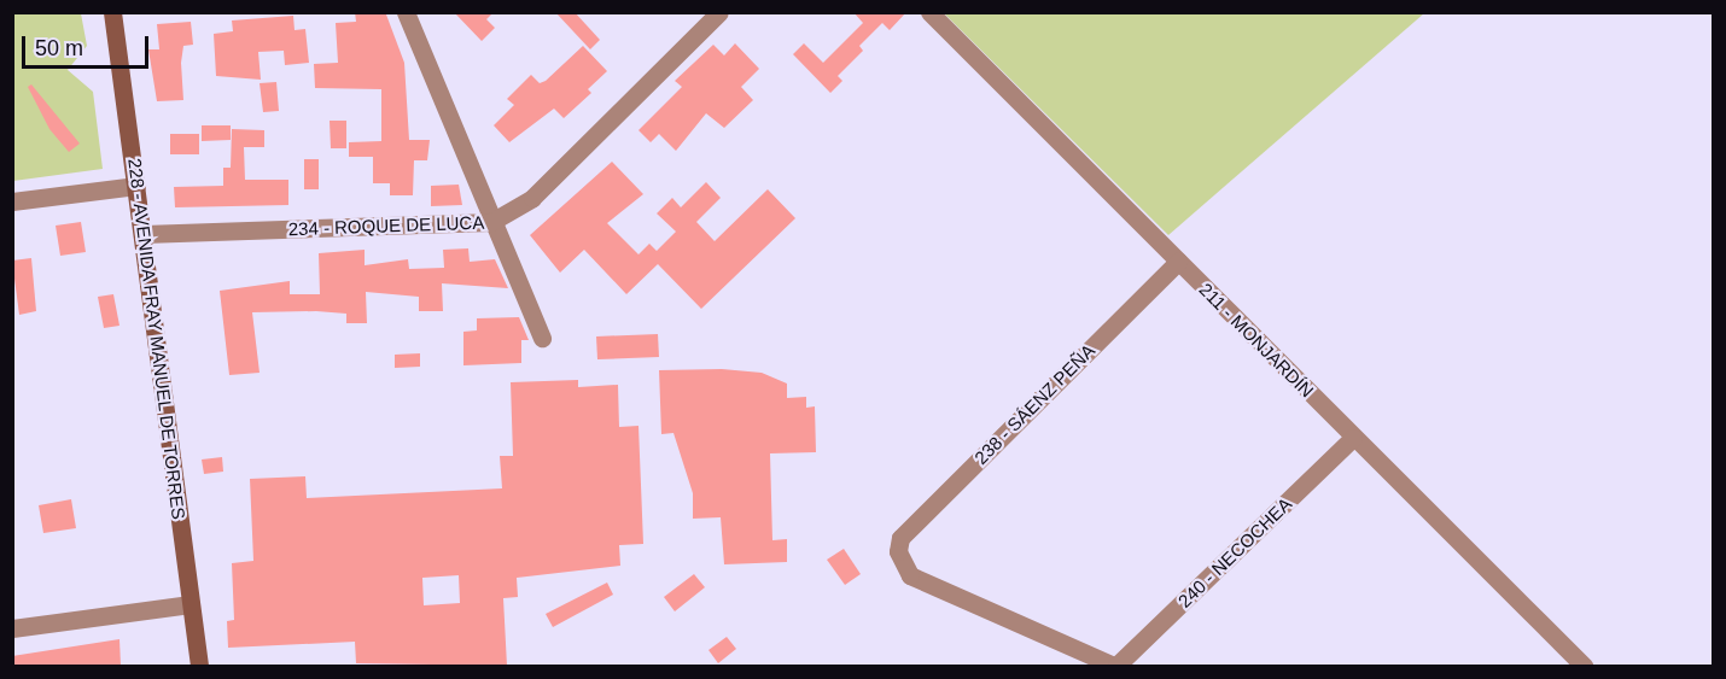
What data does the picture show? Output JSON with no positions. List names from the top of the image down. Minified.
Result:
{"streets":{"main road":["228 - AVENIDA FRAY MANUEL DE TORRES"],"street":["234 - ROQUE DE LUCA","211 - MONJARDÍN","238 - SÁENZ PEÑA","240 - NECOCHEA"]},"crossings":[["234 - ROQUE DE LUCA","228 - AVENIDA FRAY MANUEL DE TORRES"],["211 - MONJARDÍN","238 - SÁENZ PEÑA"],["211 - MONJARDÍN","240 - NECOCHEA"],["238 - SÁENZ PEÑA","240 - NECOCHEA"]],"scale_bar":"50 m"}
